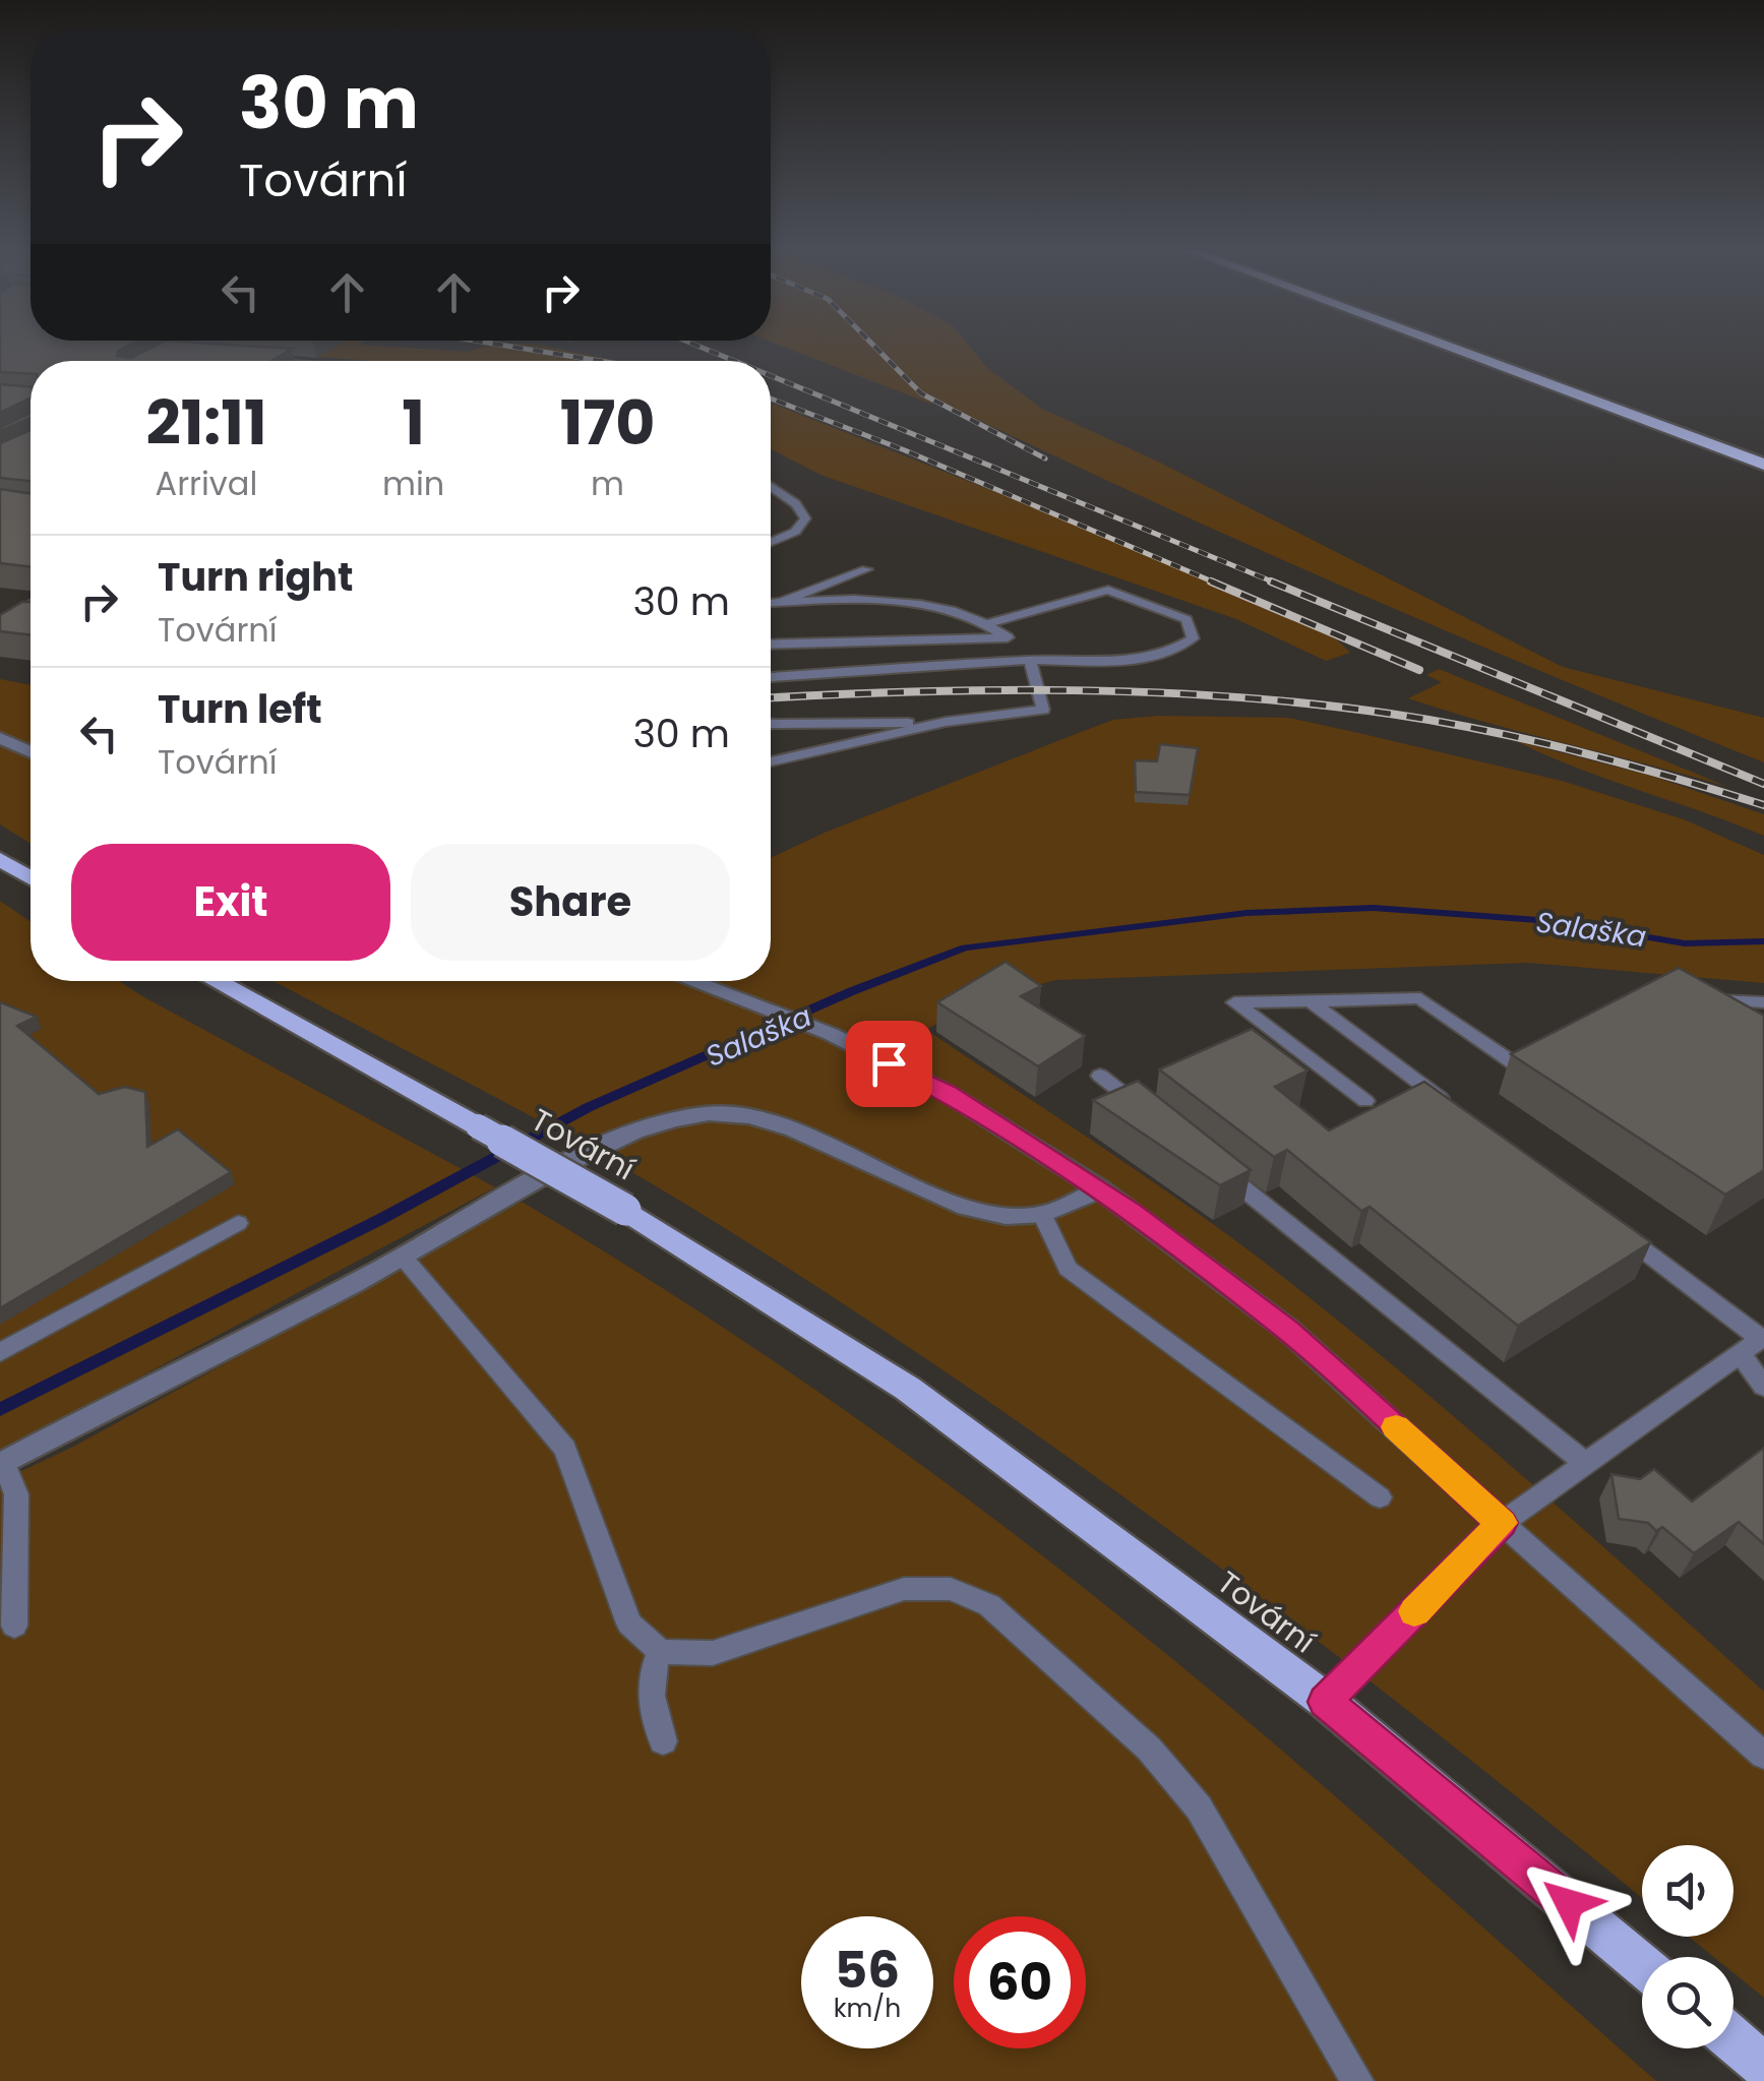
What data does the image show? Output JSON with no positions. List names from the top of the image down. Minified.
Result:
{"streets":{"main road":["Tovární"]},"water":["Salaška"],"page":{"turn":["30 m","Tovární"],"eta":["21:11","Arrival","1","min","170","m"],"list":[{"name":"Turn right","note":"Tovární","value":"30 m"},{"name":"Turn left","note":"Tovární","value":"30 m"}],"buttons":["Exit","Share"],"speed":"56 km/h","limit":"60"}}
